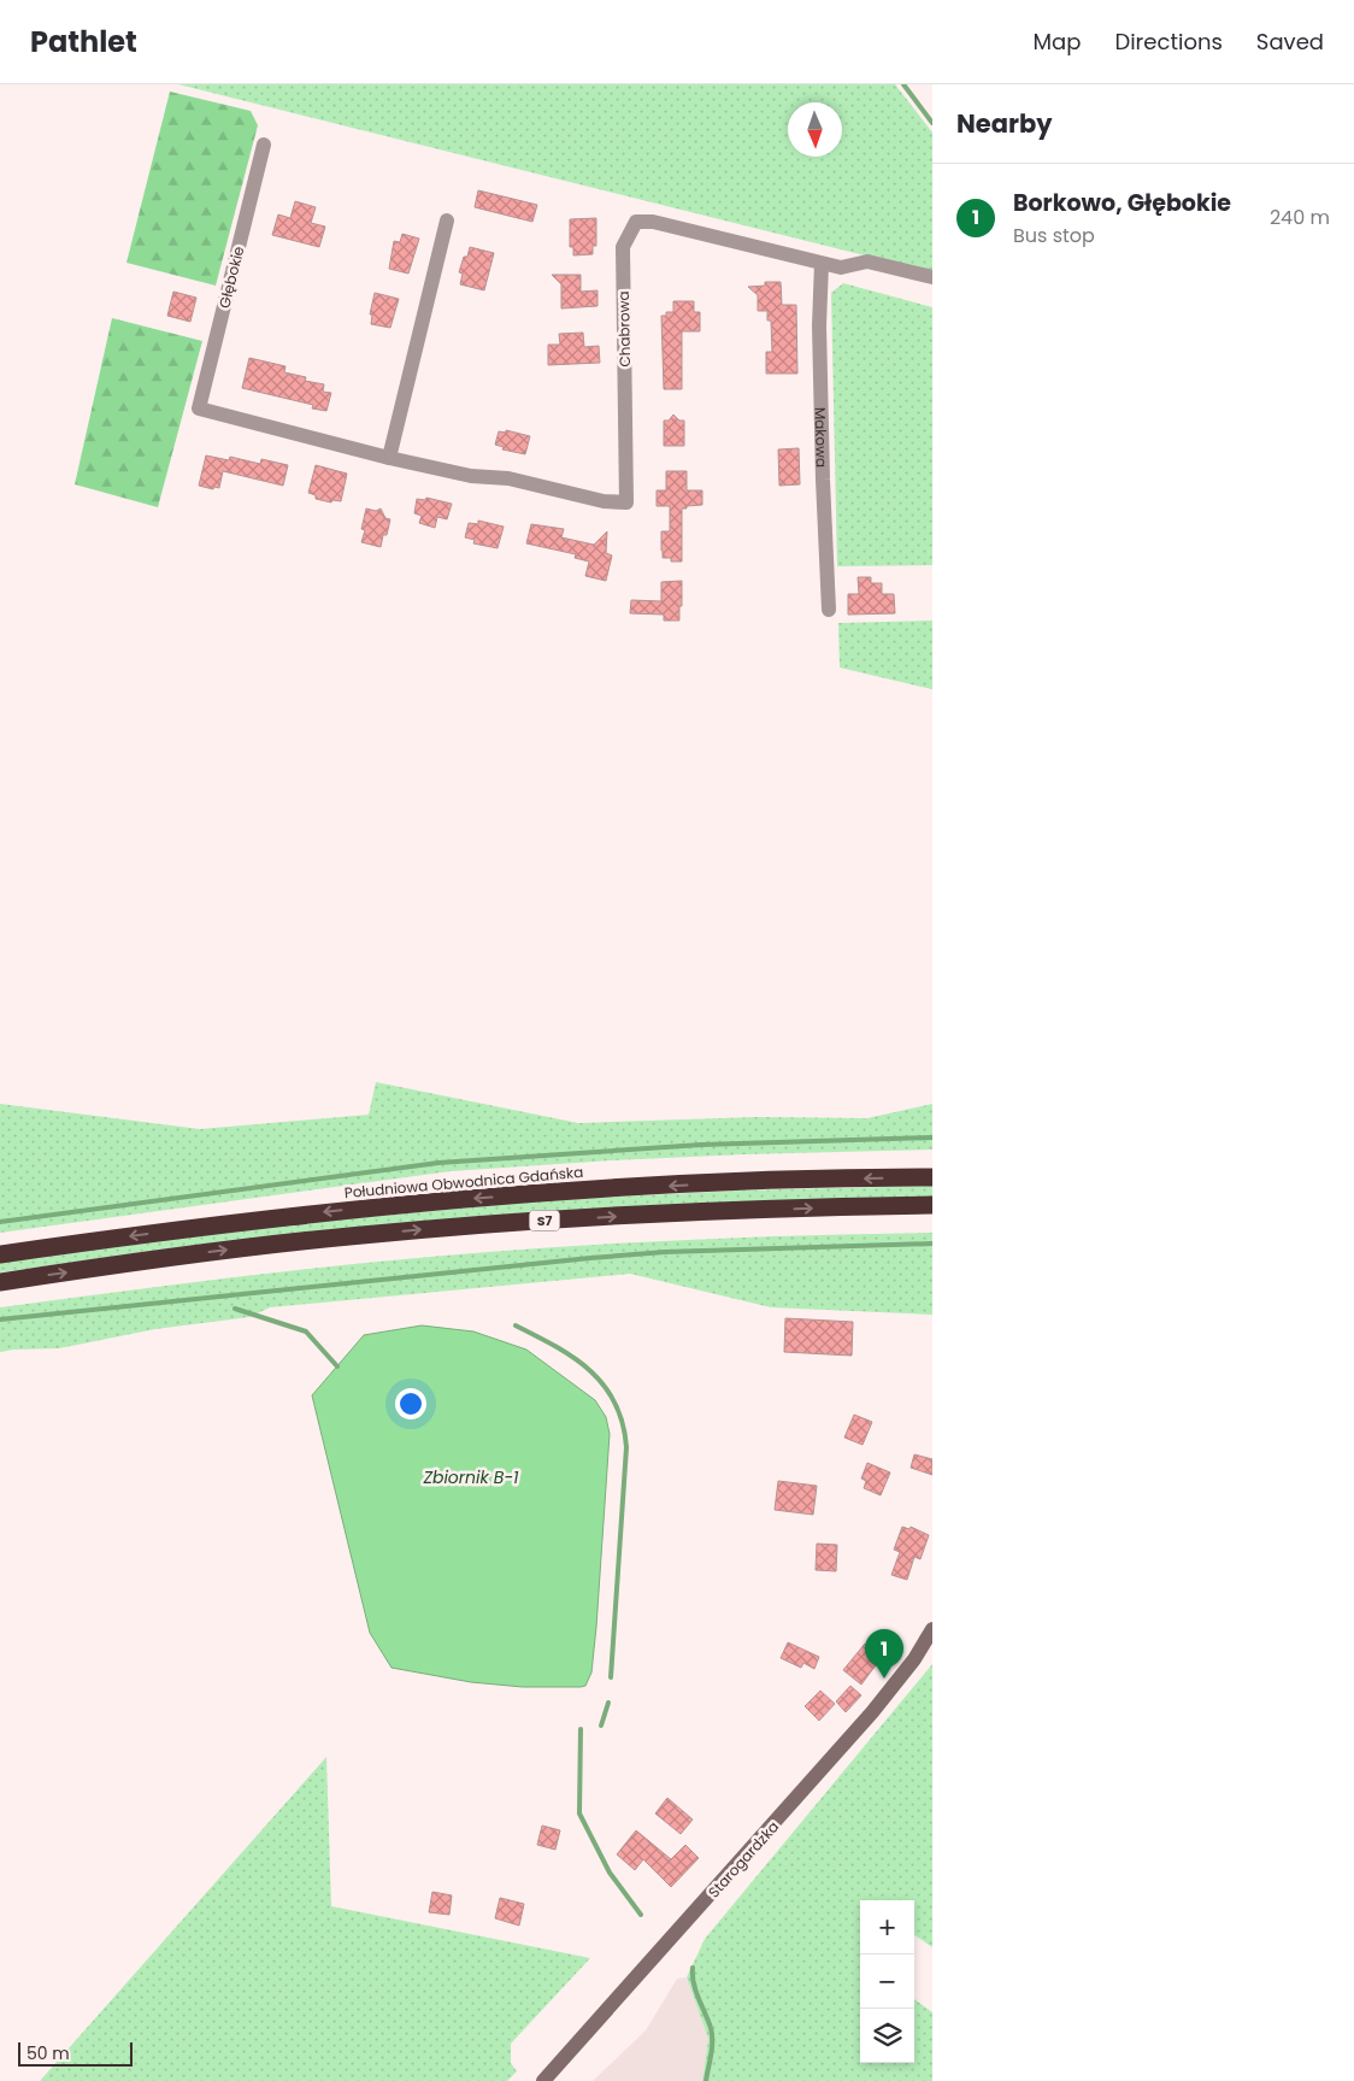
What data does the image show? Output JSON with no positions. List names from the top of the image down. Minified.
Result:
{"streets":{"highway":["Południowa Obwodnica Gdańska","S7"],"main road":["Starogardzka"],"street":["Głębokie","Chabrowa","Makowa"]},"crossings":[["Głębokie","Chabrowa"],["Chabrowa","Makowa"]],"water":["Zbiornik B-1"],"scale_bar":"50 m","north":"bottom","page":{"header":"Pathlet","nav":["Map","Directions","Saved"],"heading":"Nearby","list":[{"mark":"1","name":"Borkowo, Głębokie","note":"Bus stop","value":"240 m"}],"pins":"1","map_buttons":["+","−"],"scale":"50 m"}}
